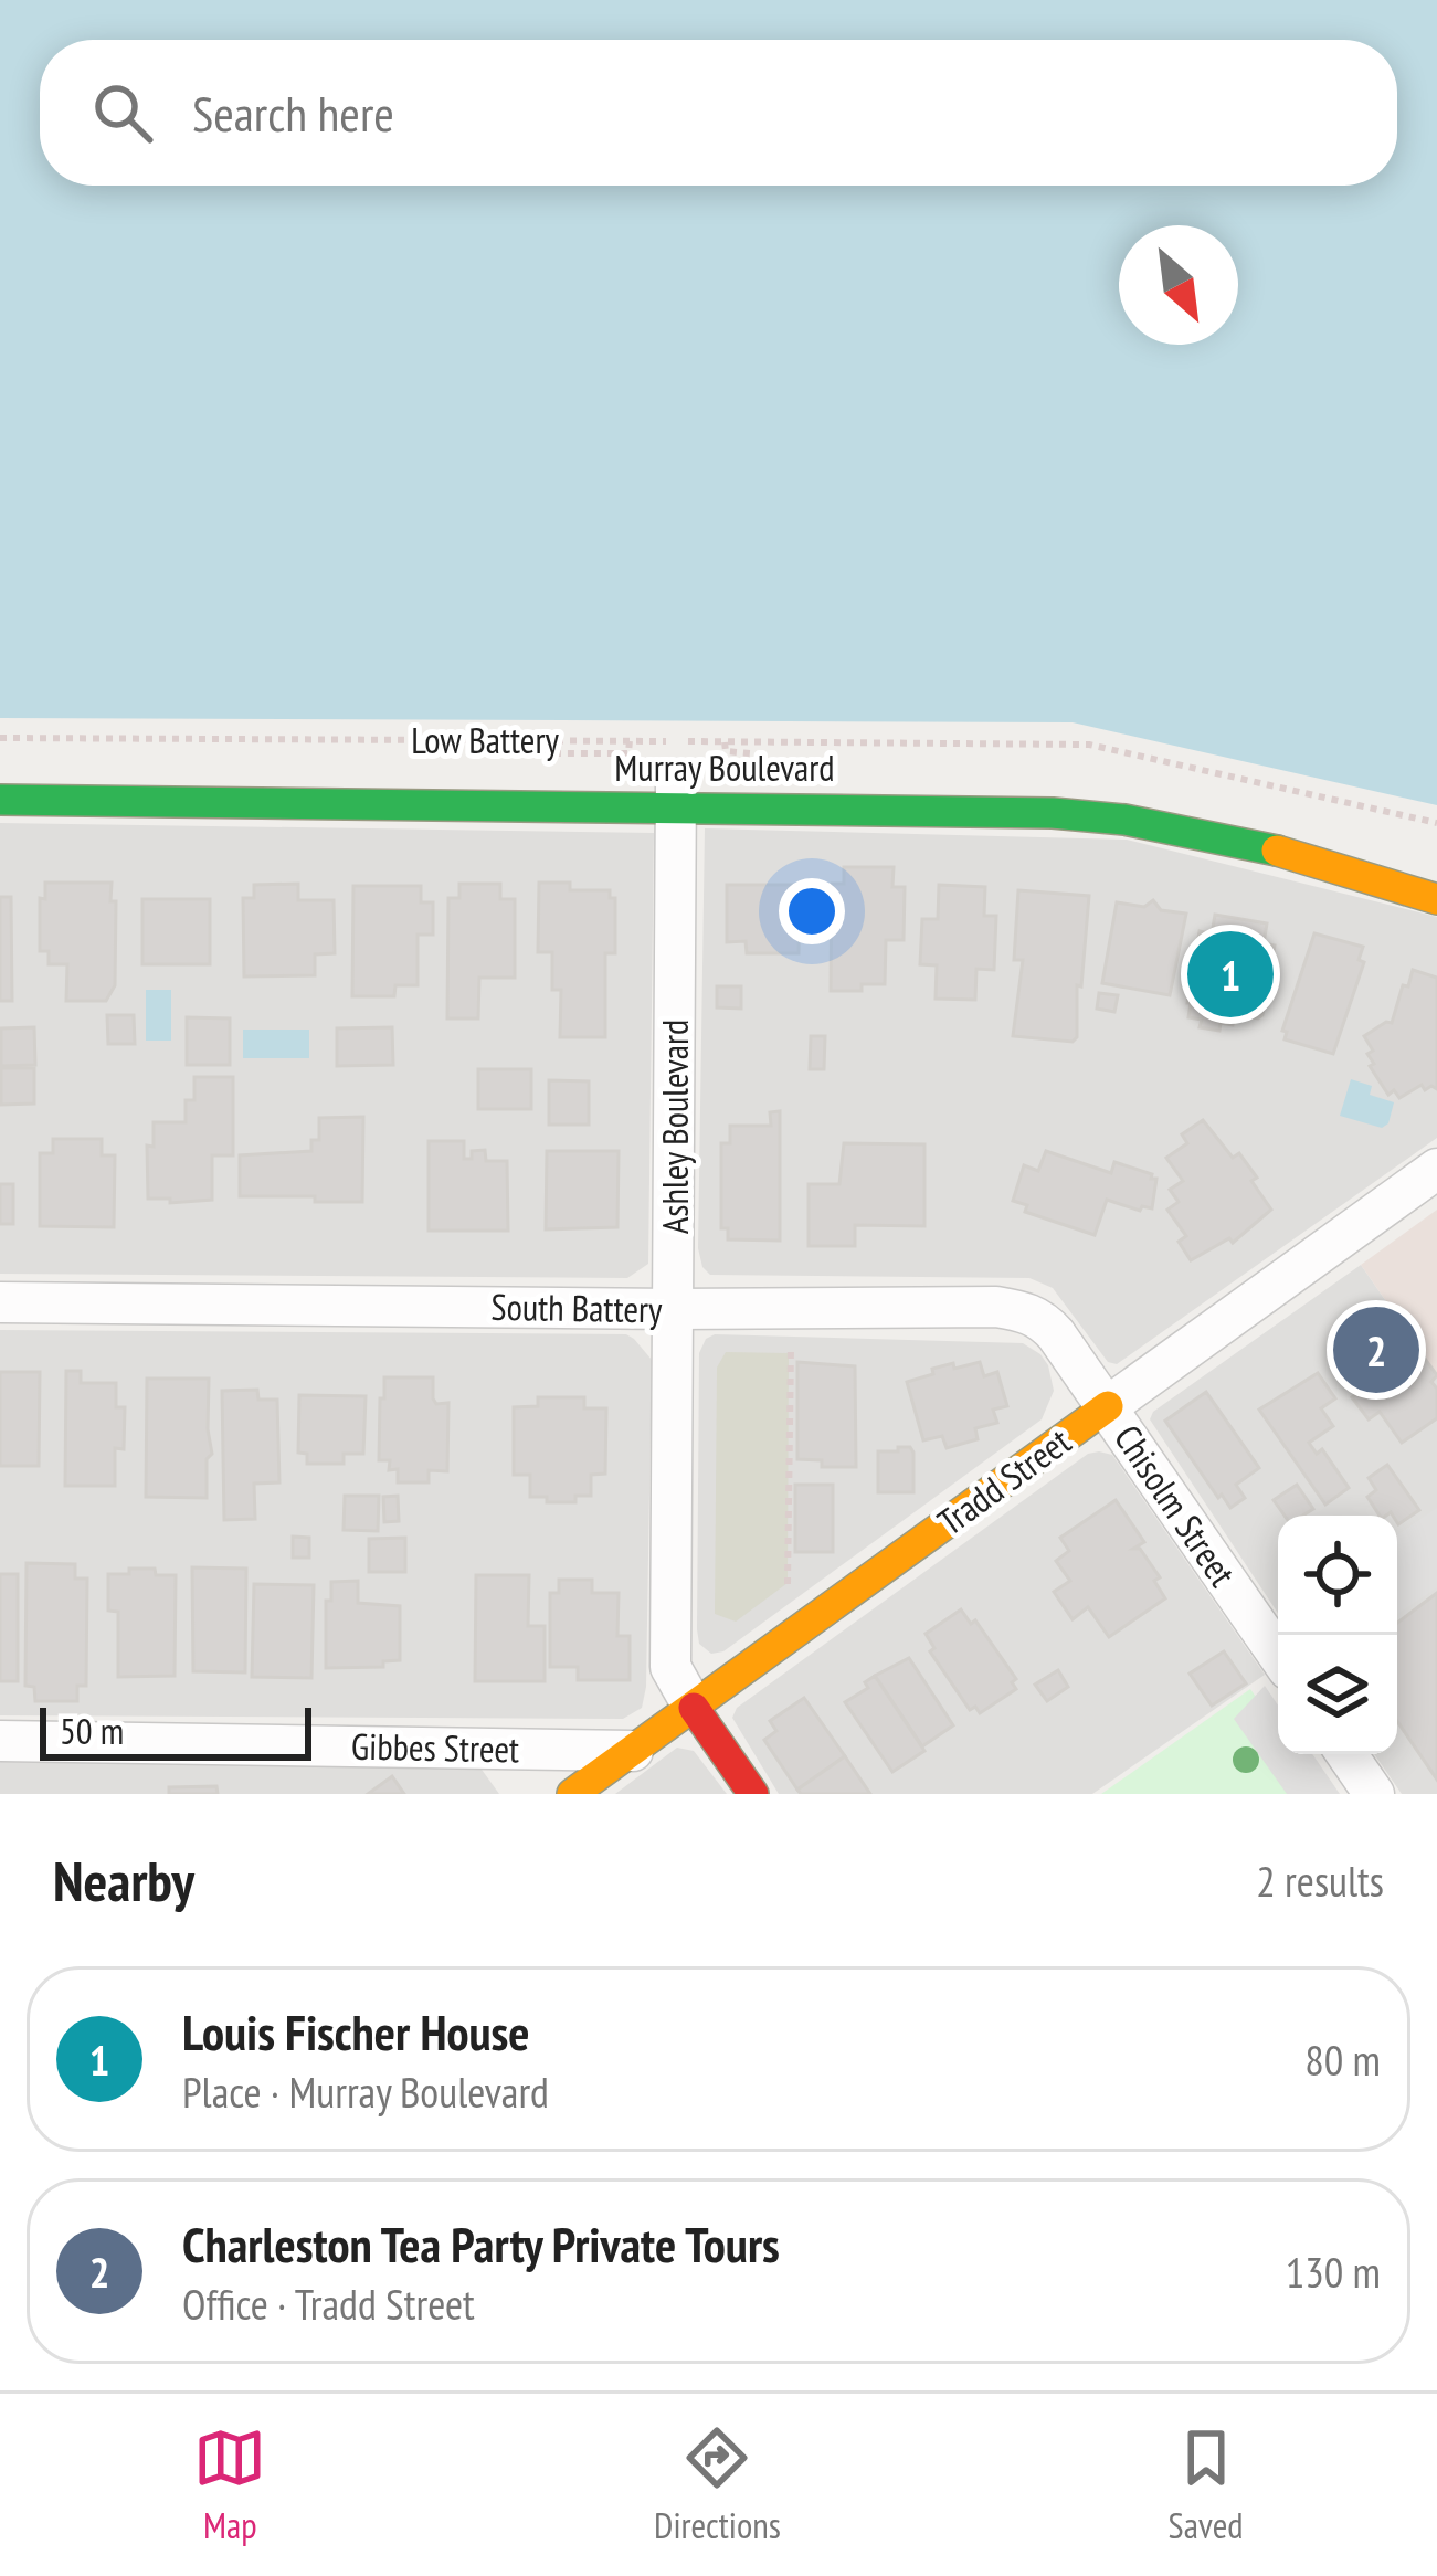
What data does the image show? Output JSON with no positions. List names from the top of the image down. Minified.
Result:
{"streets":{"street":["Murray Boulevard","Ashley Boulevard","South Battery","Tradd Street","Chisolm Street","Gibbes Street"],"path":["Low Battery"]},"crossings":[["Murray Boulevard","Ashley Boulevard"],["Ashley Boulevard","South Battery"],["Ashley Boulevard","Tradd Street"],["South Battery","Tradd Street"],["South Battery","Chisolm Street"],["Tradd Street","Chisolm Street"],["Tradd Street","Gibbes Street"]],"scale_bar":"50 m","north":"bottom right","page":{"search":"Search here","pins":["1","2"],"scale":"50 m","heading":["Nearby","2 results"],"list":[{"mark":"1","name":"Louis Fischer House","note":"Place · Murray Boulevard","value":"80 m"},{"mark":"2","name":"Charleston Tea Party Private Tours","note":"Office · Tradd Street","value":"130 m"}],"nav":["Map","Directions","Saved"]}}
